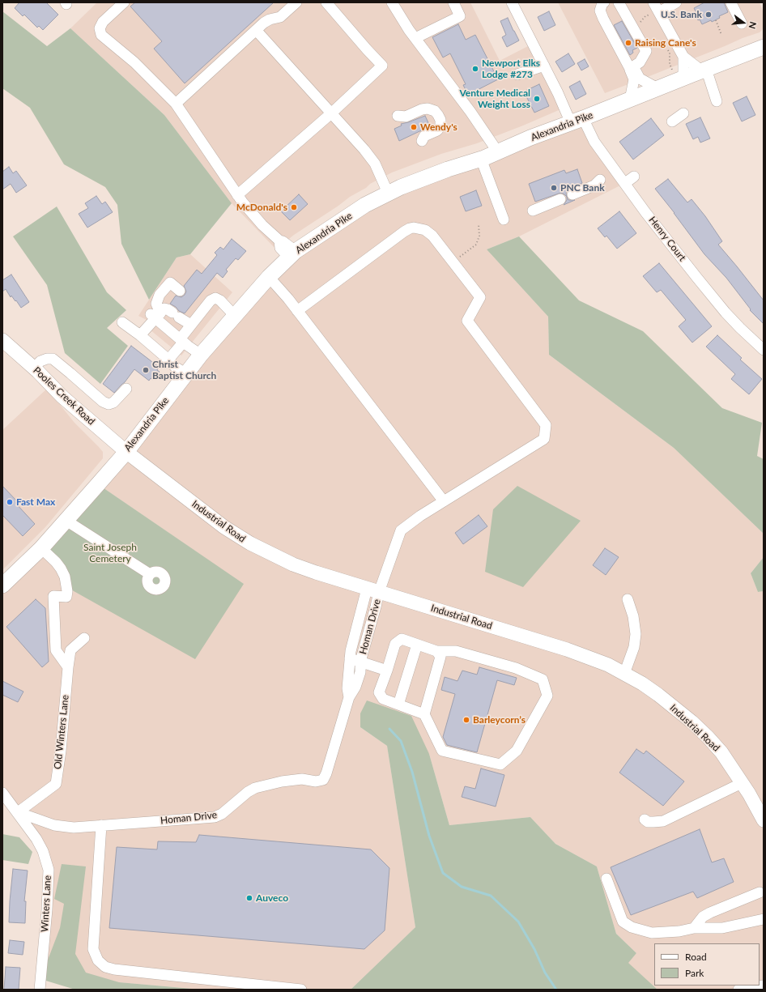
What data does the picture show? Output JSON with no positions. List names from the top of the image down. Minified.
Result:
{"streets":{"highway":["Alexandria Pike"],"main road":["Pooles Creek Road","Industrial Road"],"street":["Henry Court","Homan Drive","Old Winters Lane","Winters Lane"]},"crossings":[["Alexandria Pike","Henry Court"],["Alexandria Pike","Pooles Creek Road"],["Alexandria Pike","Industrial Road"],["Pooles Creek Road","Industrial Road"],["Industrial Road","Homan Drive"],["Homan Drive","Old Winters Lane"],["Homan Drive","Winters Lane"],["Old Winters Lane","Winters Lane"]],"parks":["Saint Joseph Cemetery"],"places":["U.S. Bank","Raising Cane's","Newport Elks Lodge #273","Venture Medical Weight Loss","Wendy's","PNC Bank","McDonald's","Christ Baptist Church","Fast Max","Barleycorn’s","Auveco"],"legend":["Road","Park"],"north":"right"}
